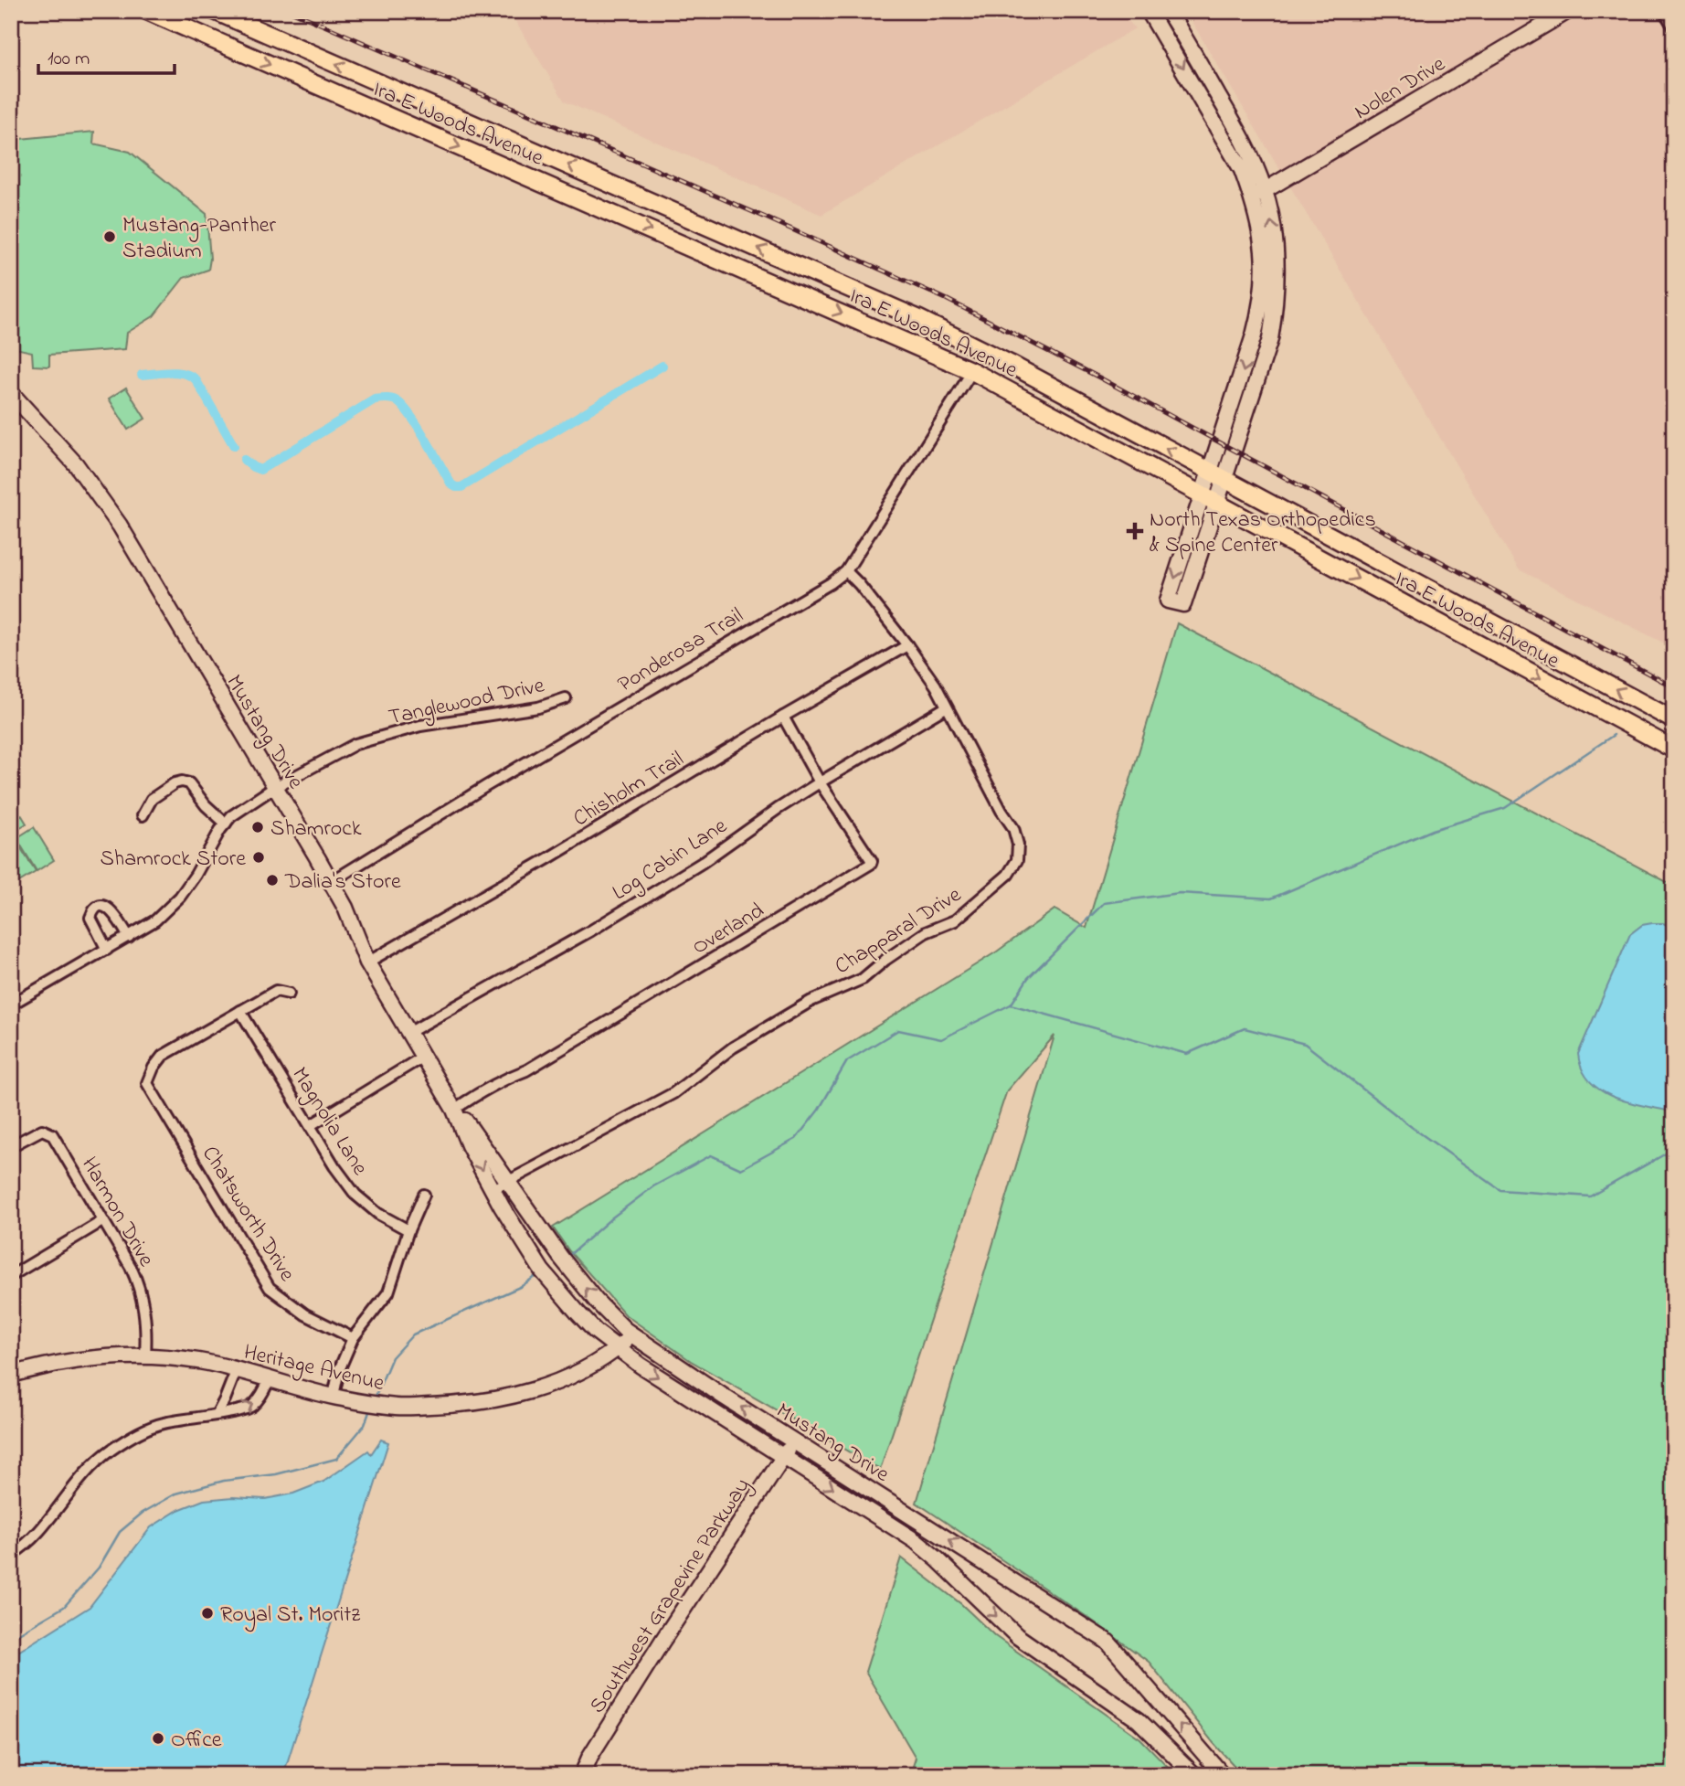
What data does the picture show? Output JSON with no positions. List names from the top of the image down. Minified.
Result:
{"streets":{"main road":["Nolen Drive","Ira E Woods Avenue","Mustang Drive","Heritage Avenue","Southwest Grapevine Parkway"],"street":["Ponderosa Trail","Tanglewood Drive","Chisholm Trail","Log Cabin Lane","Overland","Chapparal Drive","Magnolia Lane","Harmon Drive","Chatsworth Drive"]},"crossings":[["Ira E Woods Avenue","Ponderosa Trail"],["Ponderosa Trail","Mustang Drive"],["Ponderosa Trail","Chapparal Drive"],["Tanglewood Drive","Mustang Drive"],["Mustang Drive","Chisholm Trail"],["Mustang Drive","Log Cabin Lane"],["Mustang Drive","Overland"],["Mustang Drive","Chapparal Drive"],["Mustang Drive","Heritage Avenue"],["Mustang Drive","Southwest Grapevine Parkway"],["Chisholm Trail","Overland"],["Chisholm Trail","Chapparal Drive"],["Log Cabin Lane","Overland"],["Log Cabin Lane","Chapparal Drive"],["Magnolia Lane","Chatsworth Drive"],["Harmon Drive","Heritage Avenue"]],"places":{"other":["Mustang-Panther Stadium","Shamrock","Shamrock Store","Dalia's Store","Royal St. Moritz","Office"],"health":["North Texas Orthopedics & Spine Center"]},"scale_bar":"100 m"}
